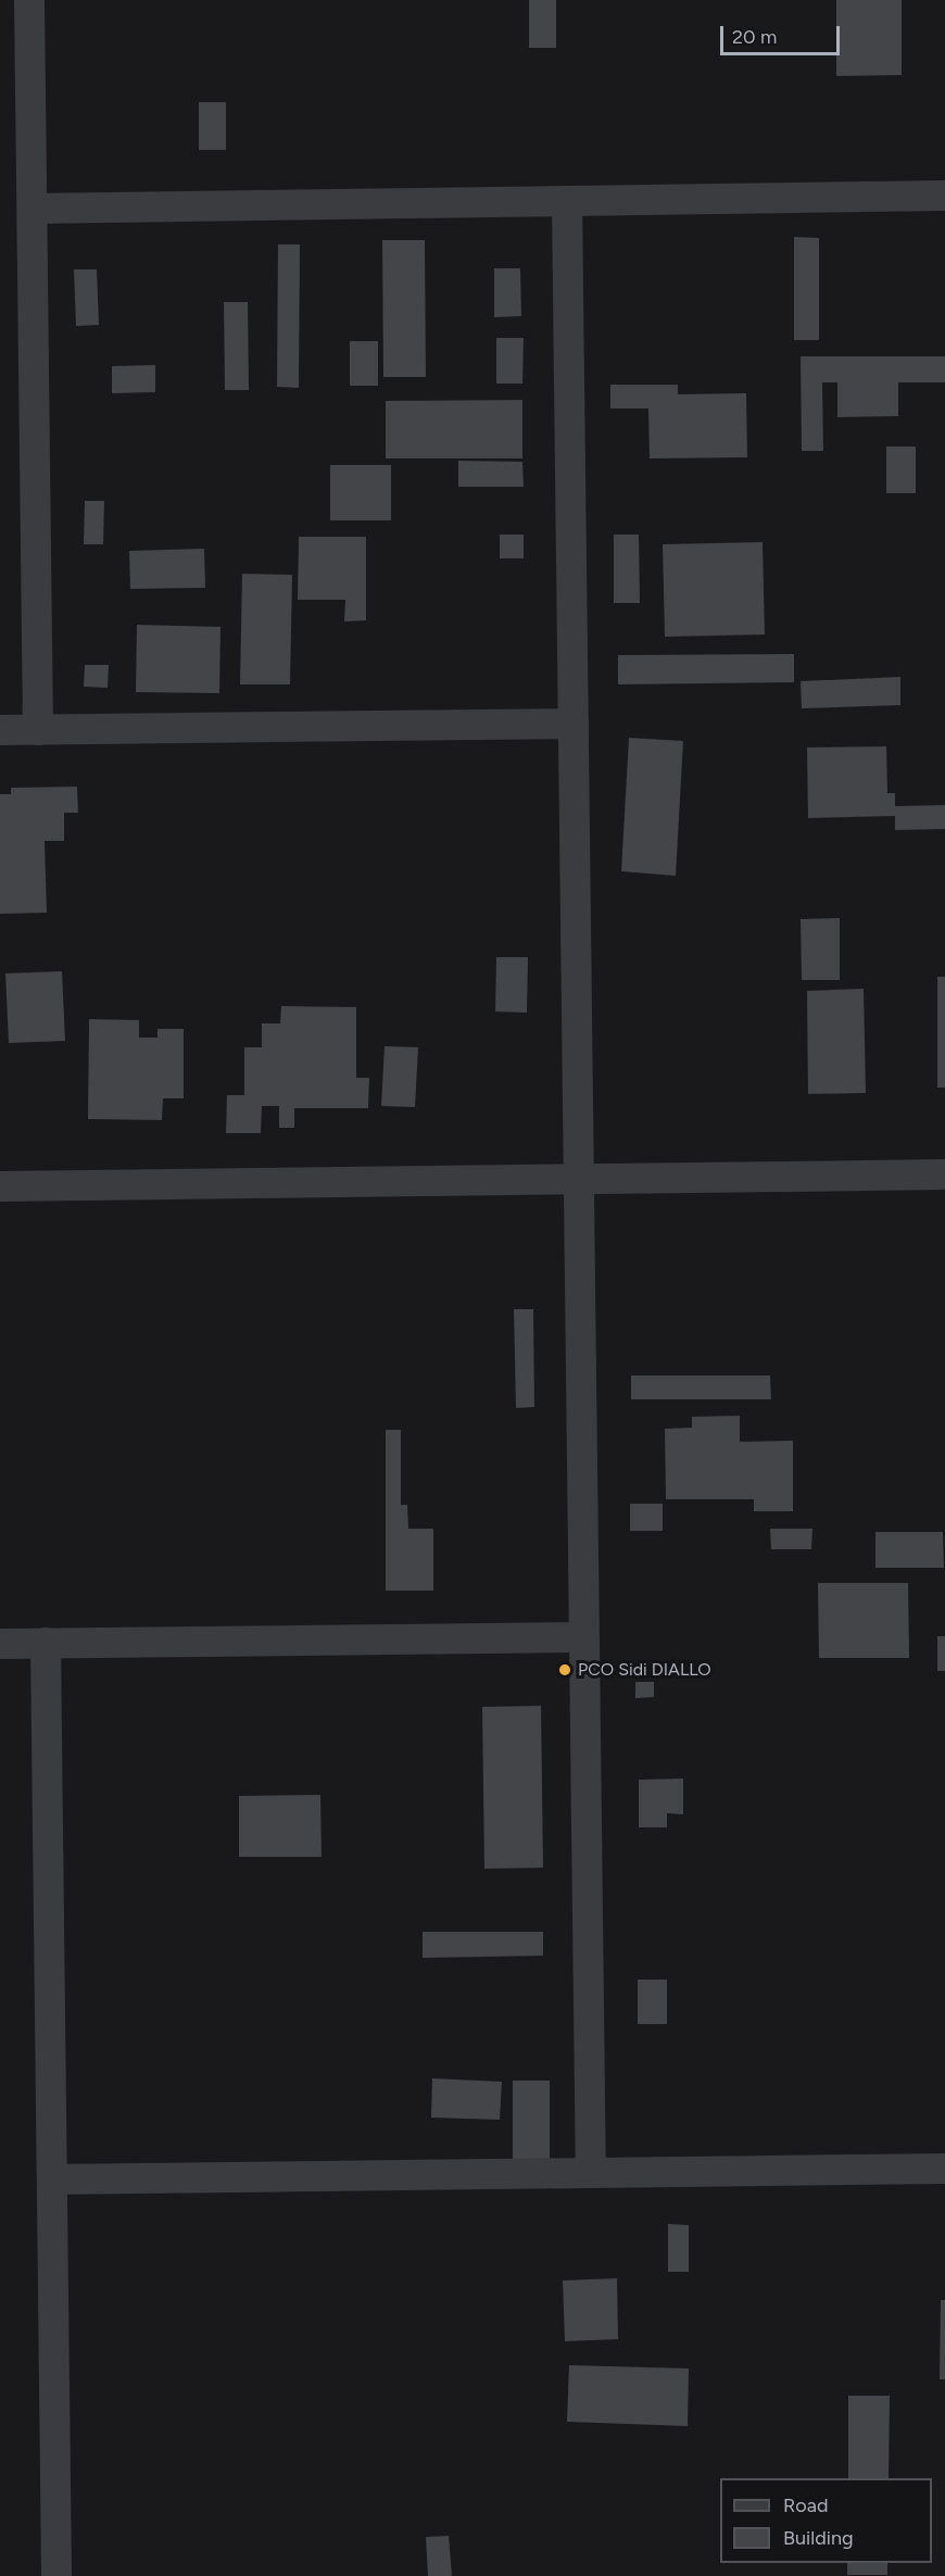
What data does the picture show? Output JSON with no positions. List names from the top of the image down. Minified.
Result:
{"places":["PCO Sidi DIALLO"],"legend":["Road","Building"],"scale_bar":"20 m"}
